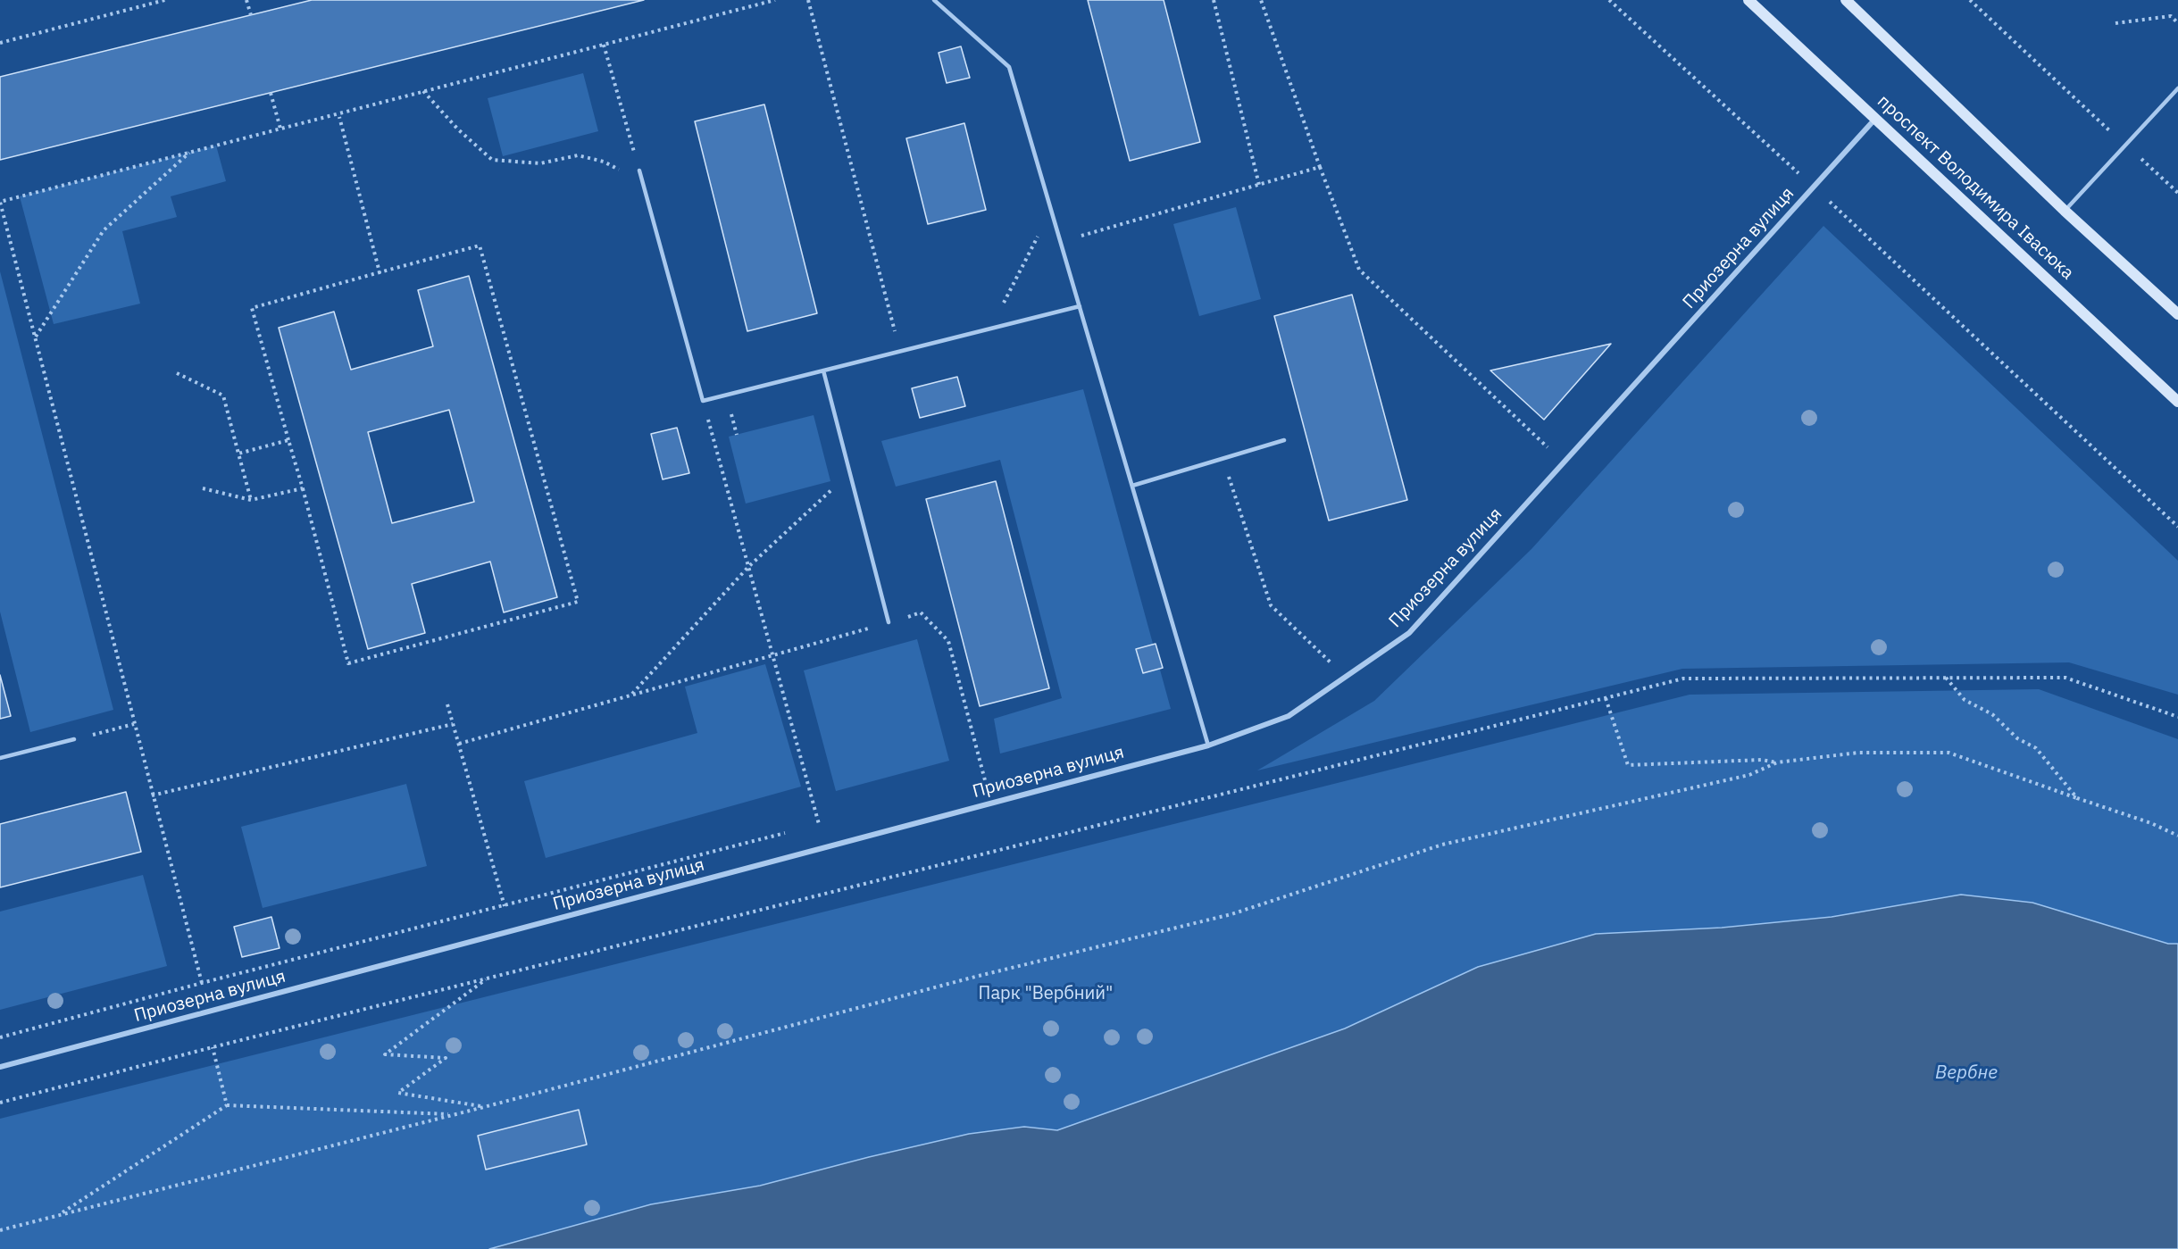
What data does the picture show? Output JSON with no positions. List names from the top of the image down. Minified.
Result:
{"streets":{"main road":["проспект Володимира Івасюка"],"street":["Приозерна вулиця"]},"crossings":[["проспект Володимира Івасюка","Приозерна вулиця"]],"water":["Вербне"],"parks":["Парк \"Вербний\""]}
